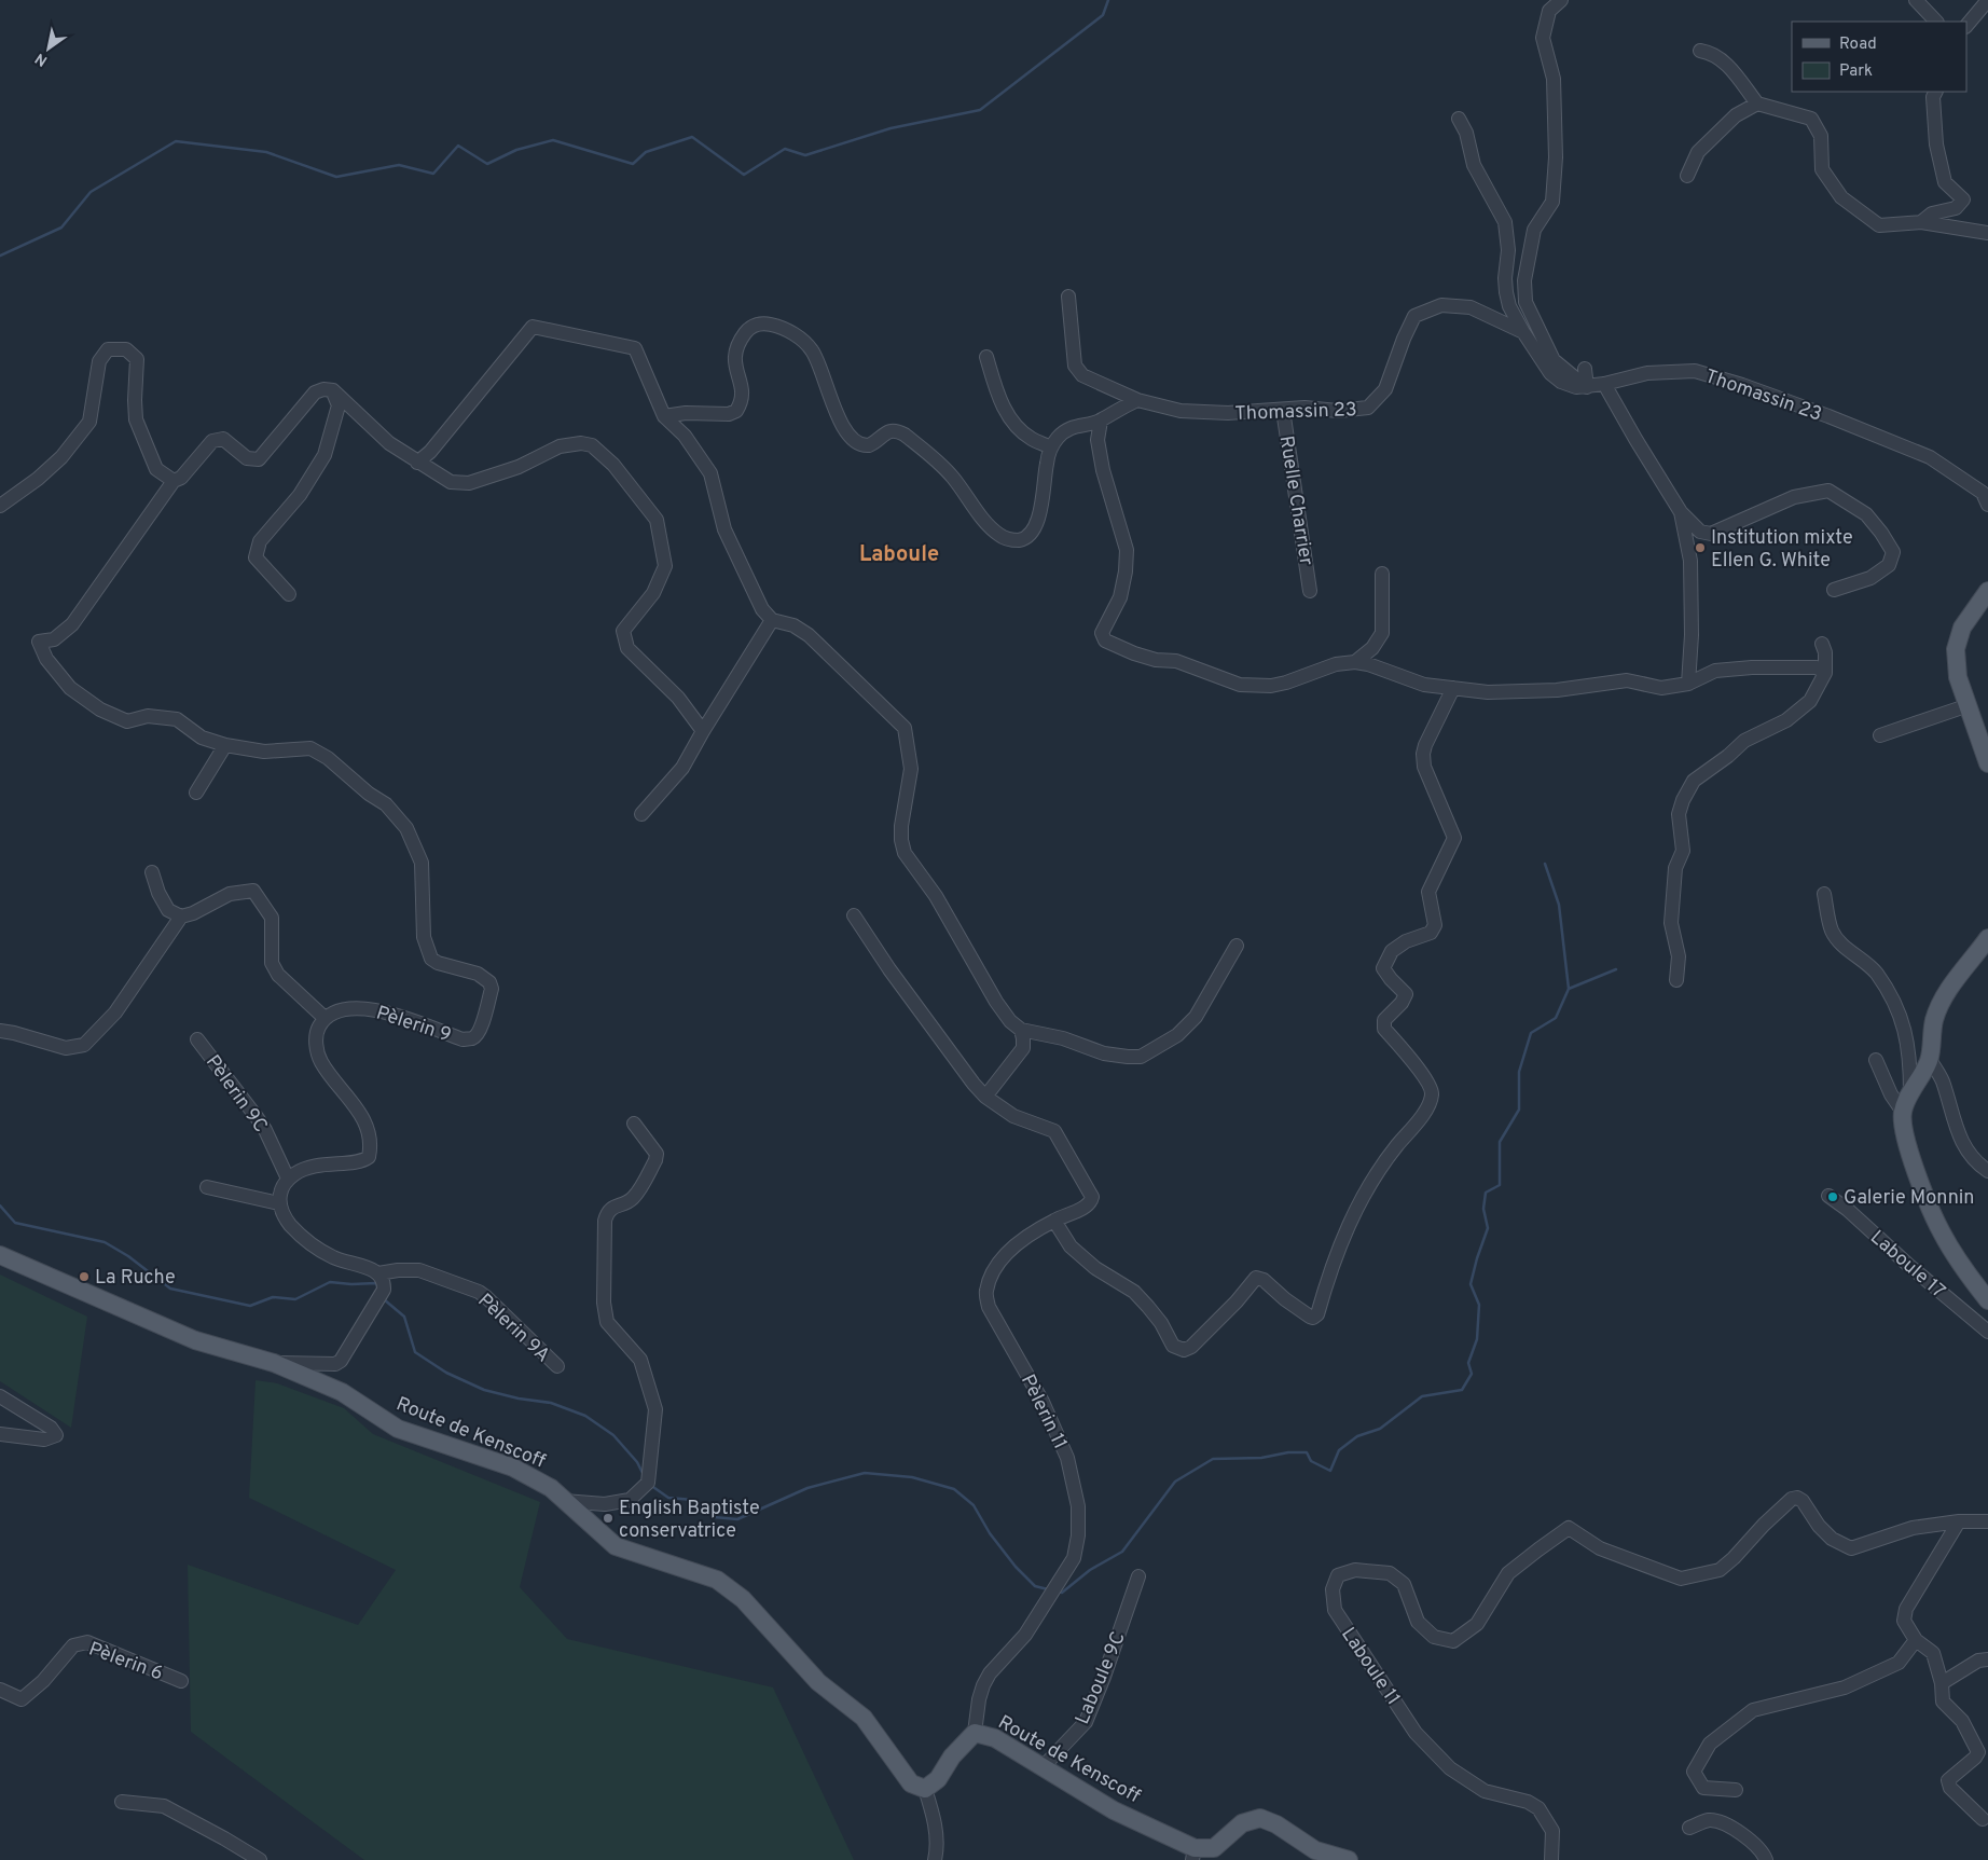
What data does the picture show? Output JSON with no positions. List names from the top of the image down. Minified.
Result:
{"streets":{"main road":["Route de Kenscoff"],"street":["Thomassin 23","Ruelle Charrier","Pèlerin 9","Pèlerin 9C","Laboule 17","Pèlerin 9A","Pèlerin 11","Pèlerin 6","Laboule 11","Laboule 9C"]},"crossings":[["Thomassin 23","Ruelle Charrier"],["Pèlerin 11","Route de Kenscoff"],["Route de Kenscoff","Laboule 9C"]],"districts":["Laboule"],"places":["Institution mixte Ellen G. White","Galerie Monnin","La Ruche","English Baptiste conservatrice"],"legend":["Road","Park"],"north":"bottom left"}
